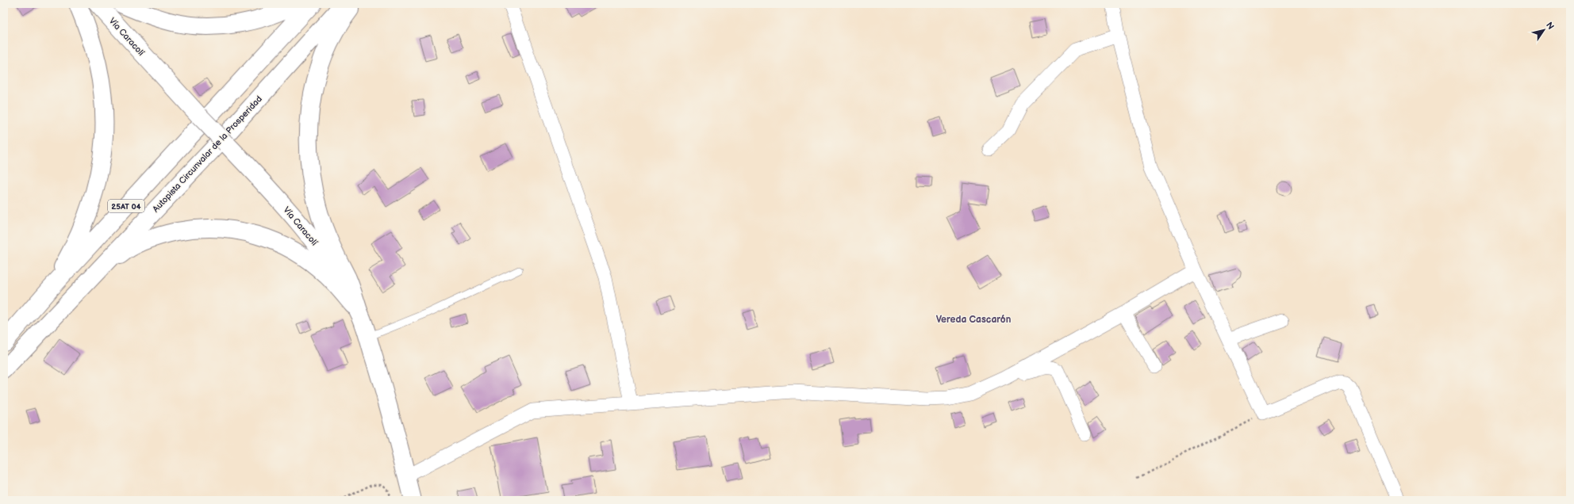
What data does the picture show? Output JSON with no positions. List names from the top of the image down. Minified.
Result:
{"streets":{"main road":["Vía Caracolí","Autopista Circunvalar de la Prosperidad","25AT 04"]},"districts":["Vereda Cascarón"],"north":"top right"}
